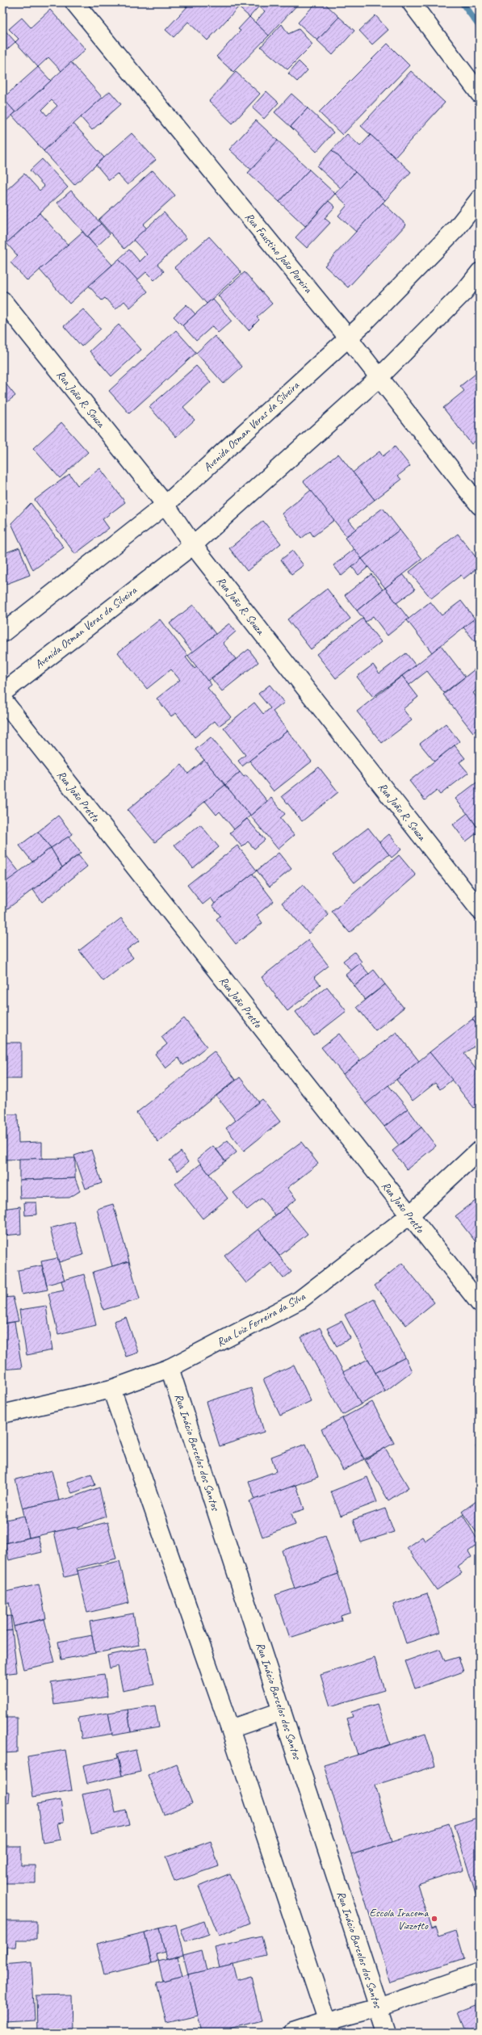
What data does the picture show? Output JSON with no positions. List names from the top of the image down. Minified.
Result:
{"streets":{"street":["Rua Faustino João Pereira","Rua João R. Souza","Avenida Osman Veras da Silveira","Rua João Pretto","Rua Luiz Ferreira da Silva","Rua Inácio Barcelos dos Santos"]},"crossings":[["Rua Faustino João Pereira","Avenida Osman Veras da Silveira"],["Rua João R. Souza","Avenida Osman Veras da Silveira"],["Rua João Pretto","Rua Luiz Ferreira da Silva"],["Rua Luiz Ferreira da Silva","Rua Inácio Barcelos dos Santos"]],"places":["Escola Iracema Vizzotto"]}
